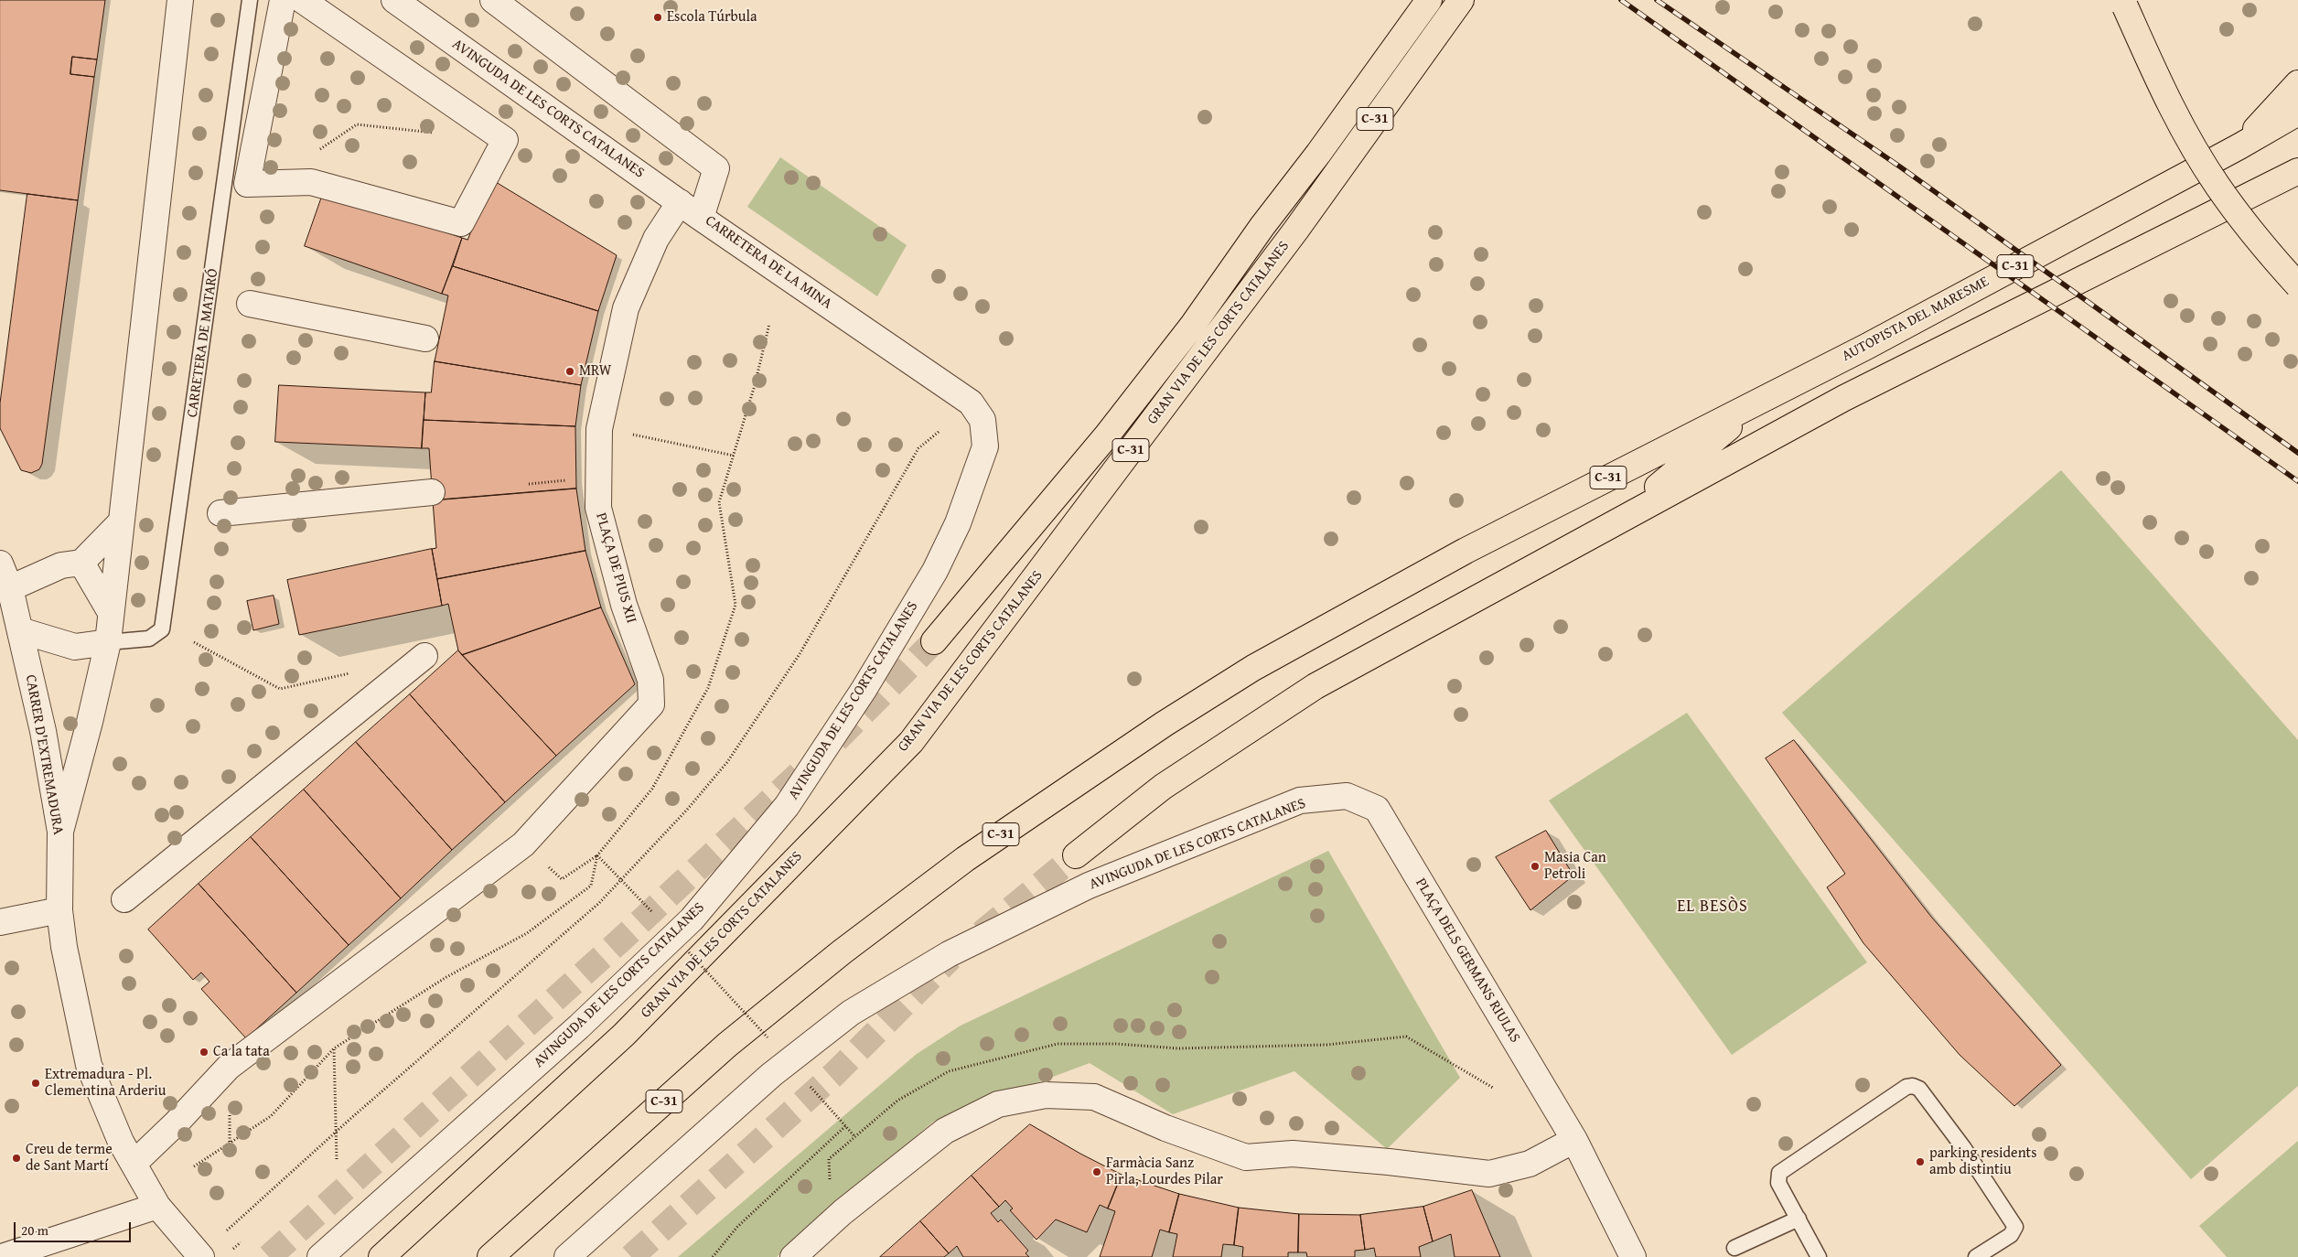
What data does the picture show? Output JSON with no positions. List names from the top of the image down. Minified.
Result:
{"streets":{"highway":["C-31","AUTOPISTA DEL MARESME","GRAN VIA DE LES CORTS CATALANES"],"street":["AVINGUDA DE LES CORTS CATALANES","CARRETERA DE LA MINA","PLAÇA DE PIUS XII","CARRER D'EXTREMADURA","PLAÇA DELS GERMANS RIULAS"],"lane":["CARRETERA DE MATARÓ"]},"crossings":[["AVINGUDA DE LES CORTS CATALANES","CARRETERA DE LA MINA"],["AVINGUDA DE LES CORTS CATALANES","PLAÇA DE PIUS XII"],["AVINGUDA DE LES CORTS CATALANES","PLAÇA DELS GERMANS RIULAS"]],"districts":["EL BESÒS"],"places":["Escola Túrbula","MRW","Masia Can Petroli","Ca la tata","Extremadura - Pl. Clementina Arderiu","Creu de terme de Sant Martí","parking residents amb distintiu","Farmàcia Sanz Pirla, Lourdes Pilar"],"scale_bar":"20 m"}
